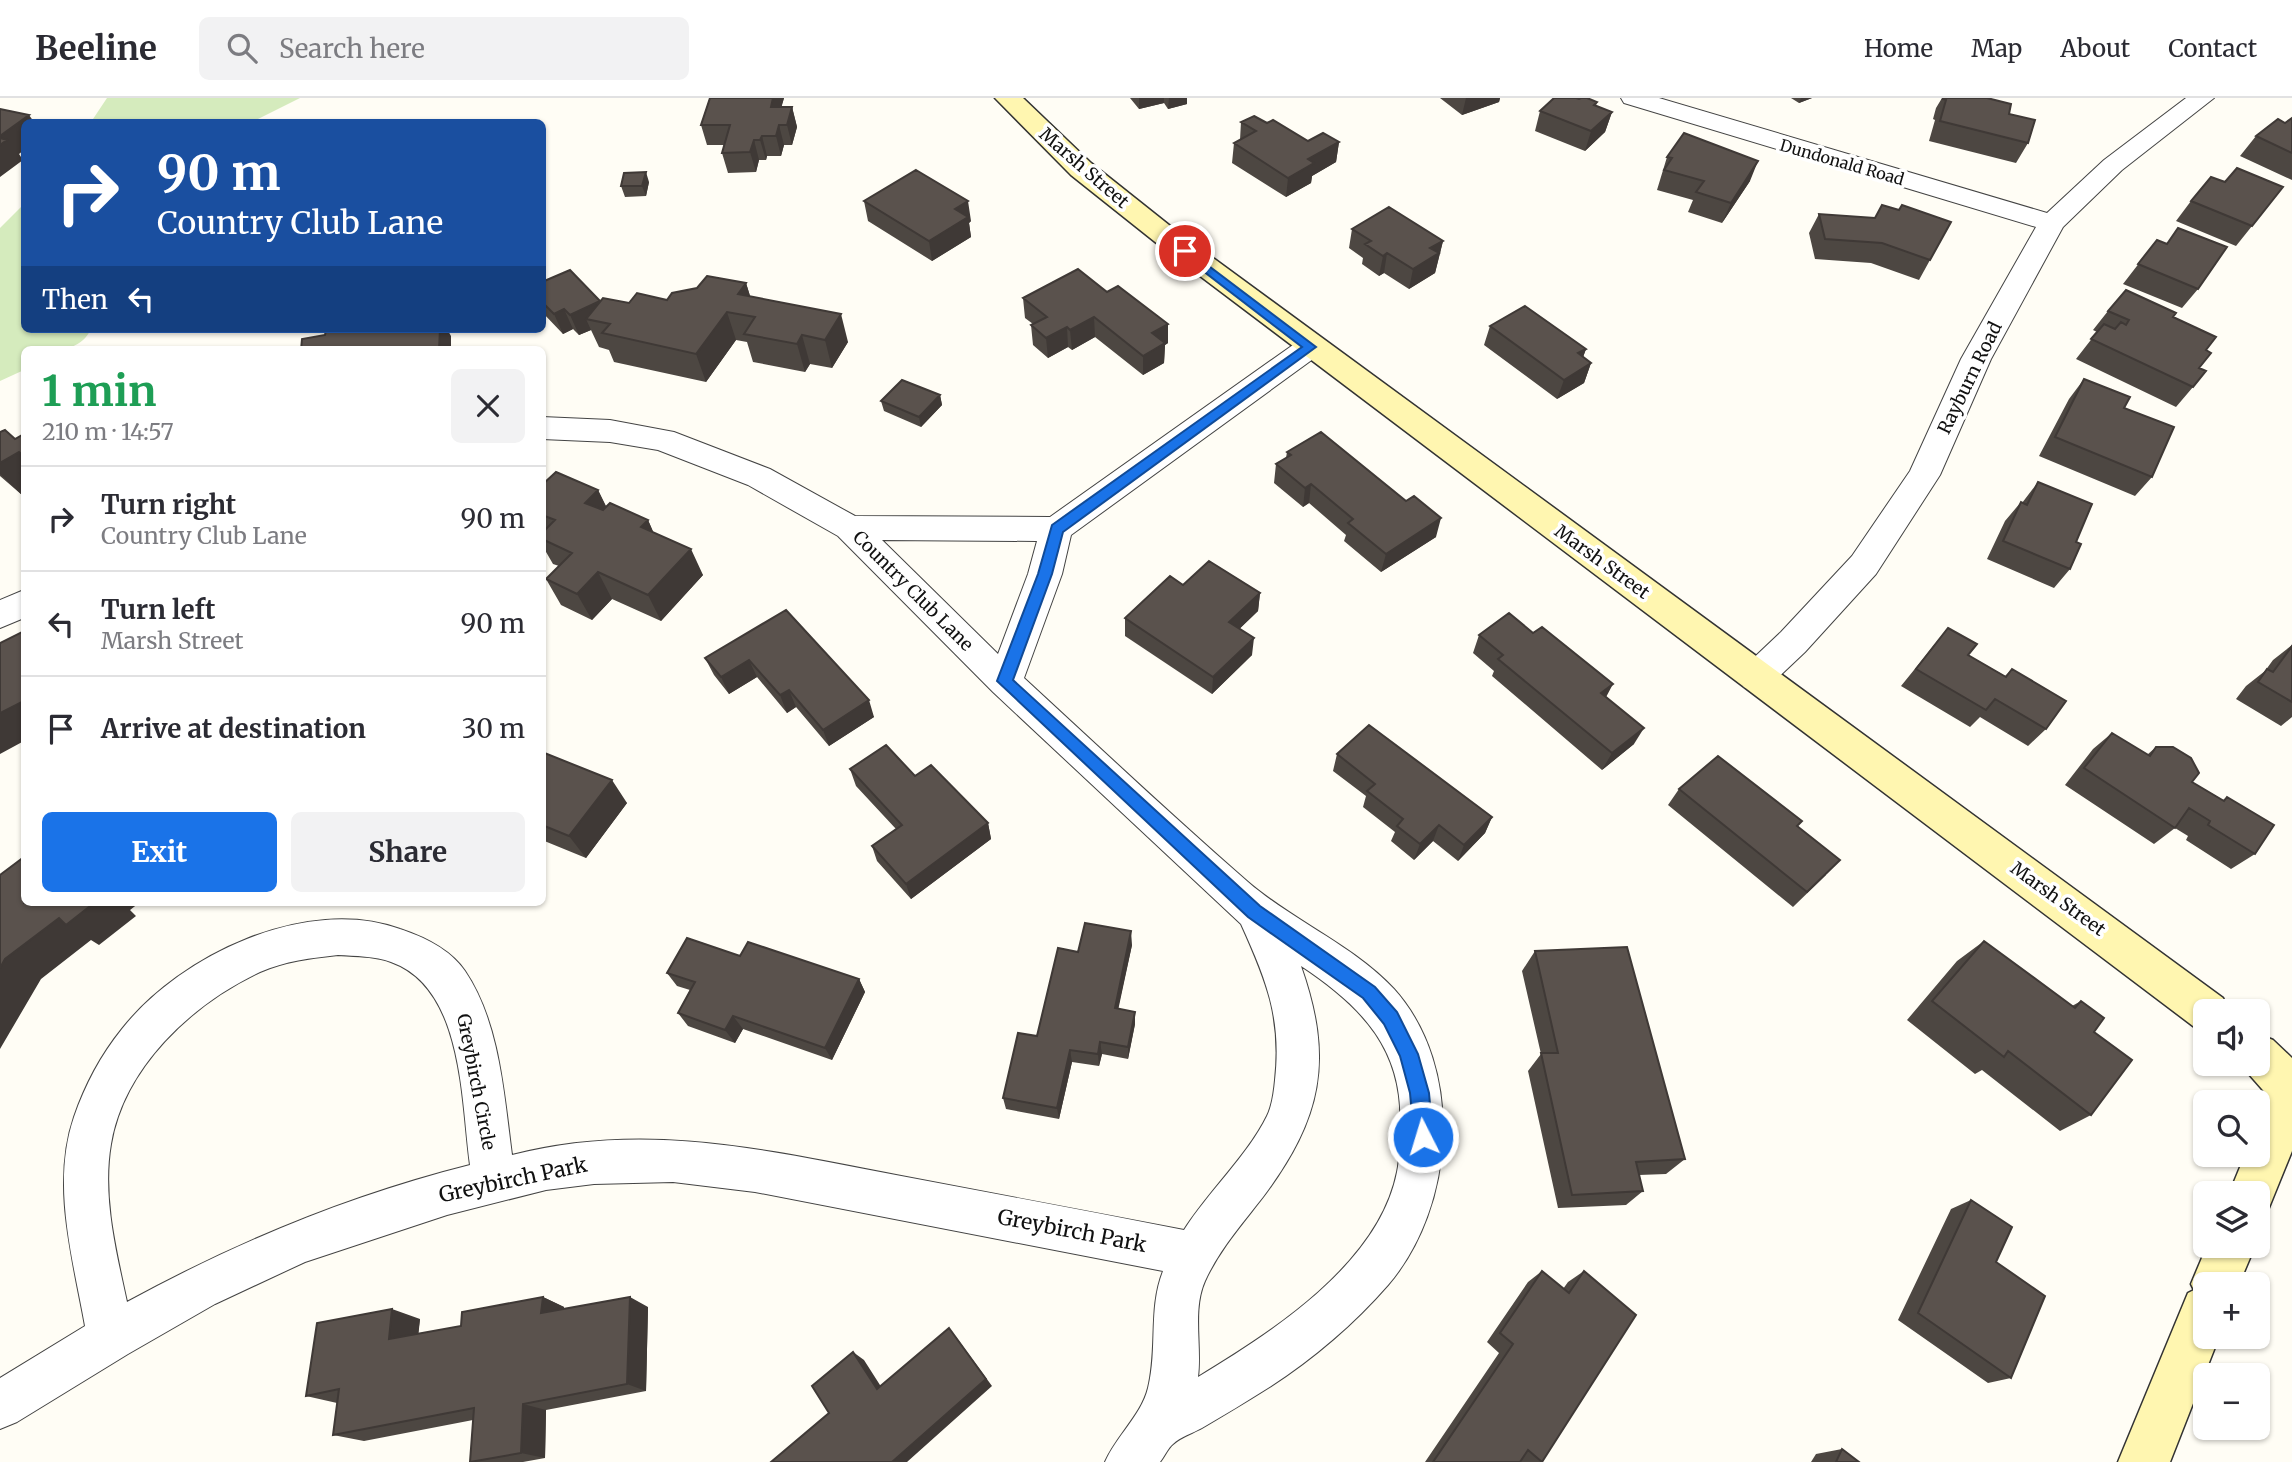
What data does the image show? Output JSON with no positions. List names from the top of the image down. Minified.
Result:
{"streets":{"street":["Dundonald Road","Marsh Street","Rayburn Road","Country Club Lane","Greybirch Circle","Greybirch Park"]},"crossings":[["Dundonald Road","Rayburn Road"],["Marsh Street","Rayburn Road"],["Country Club Lane","Greybirch Park"],["Greybirch Circle","Greybirch Park"]],"page":{"header":"Beeline","search":"Search here","nav":["Home","Map","About","Contact"],"turn":["90 m","Country Club Lane"],"then":"Then","heading":["1 min","210 m · 14:57"],"list":[{"name":"Turn right","note":"Country Club Lane","value":"90 m"},{"name":"Turn left","note":"Marsh Street","value":"90 m"},{"name":"Arrive at destination","value":"30 m"}],"buttons":["Exit","Share"],"map_buttons":["+","−"]}}
